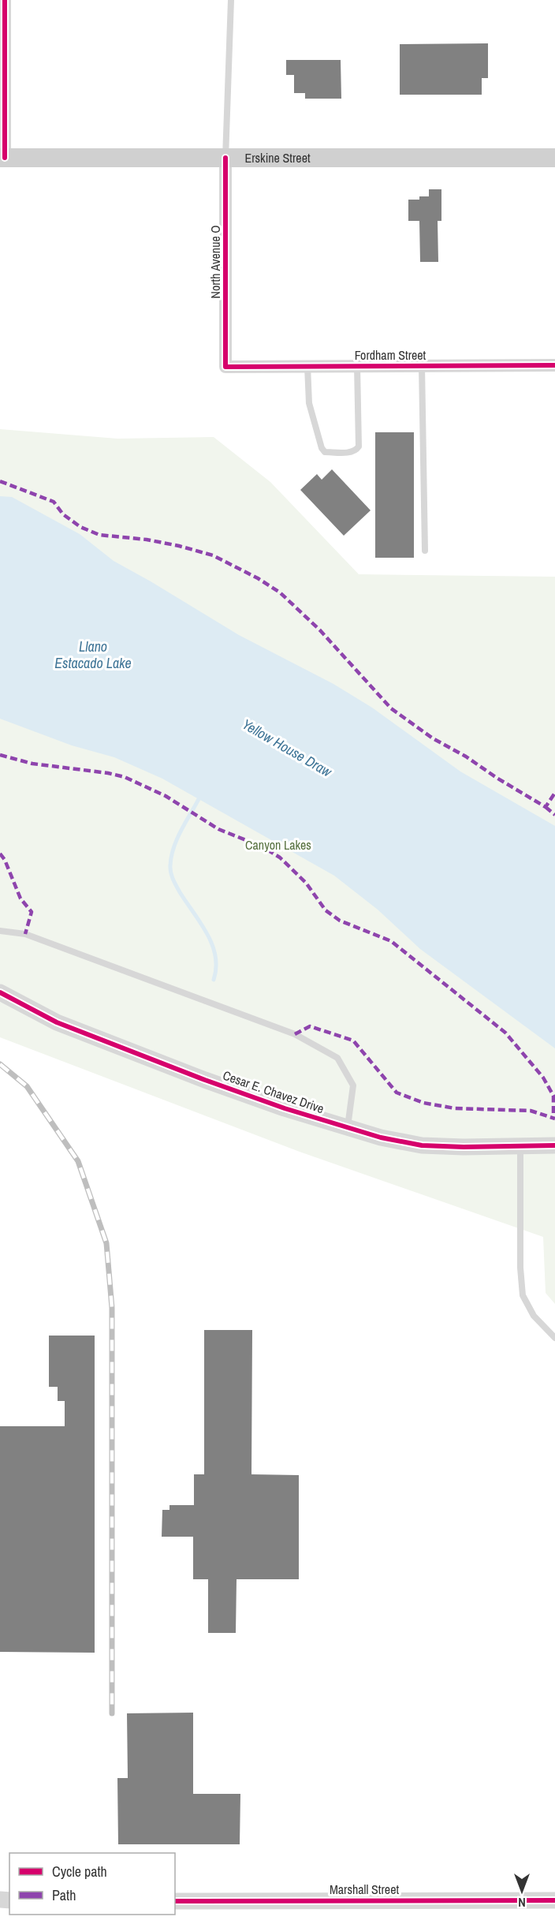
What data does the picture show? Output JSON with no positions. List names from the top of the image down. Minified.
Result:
{"streets":{"main road":["Erskine Street"],"street":["North Avenue O","Fordham Street","Cesar E. Chavez Drive","Marshall Street"]},"crossings":[["Erskine Street","North Avenue O"],["North Avenue O","Fordham Street"]],"water":["Llano Estacado Lake","Yellow House Draw"],"parks":["Canyon Lakes"],"legend":["Cycle path","Path"],"north":"bottom"}
